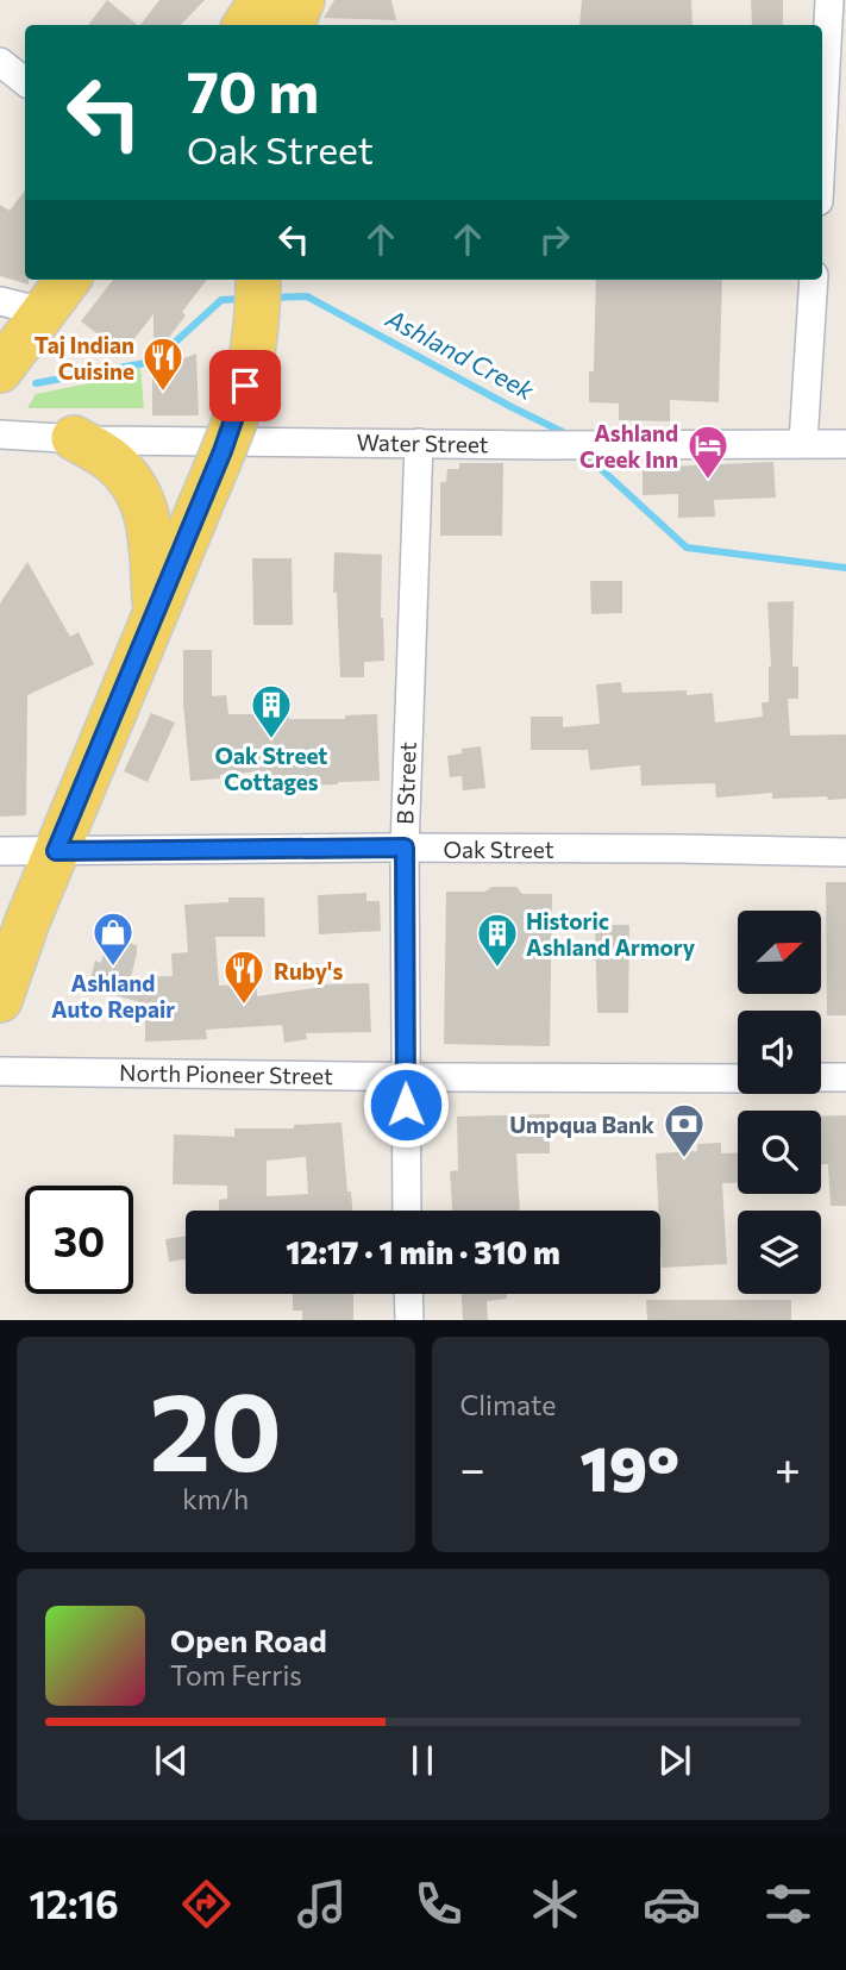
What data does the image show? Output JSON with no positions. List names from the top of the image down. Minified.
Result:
{"streets":{"street":["Water Street","B Street","Oak Street","North Pioneer Street"]},"crossings":[["Water Street","B Street"],["B Street","Oak Street"],["B Street","North Pioneer Street"]],"water":["Ashland Creek"],"places":{"restaurant":["Taj Indian Cuisine","Ruby's"],"hotel":["Ashland Creek Inn"],"building":["Oak Street Cottages","Historic Ashland Armory"],"shop":["Ashland Auto Repair"],"bank":["Umpqua Bank"]},"north":"top right","page":{"turn":["70 m","Oak Street"],"limit":"30","trip":"12:17 · 1 min · 310 m","tile":[["20","km/h"],"Climate"],"heat":["−","19°","+"],"song":["Open Road","Tom Ferris"],"tabs":"12:16"}}
